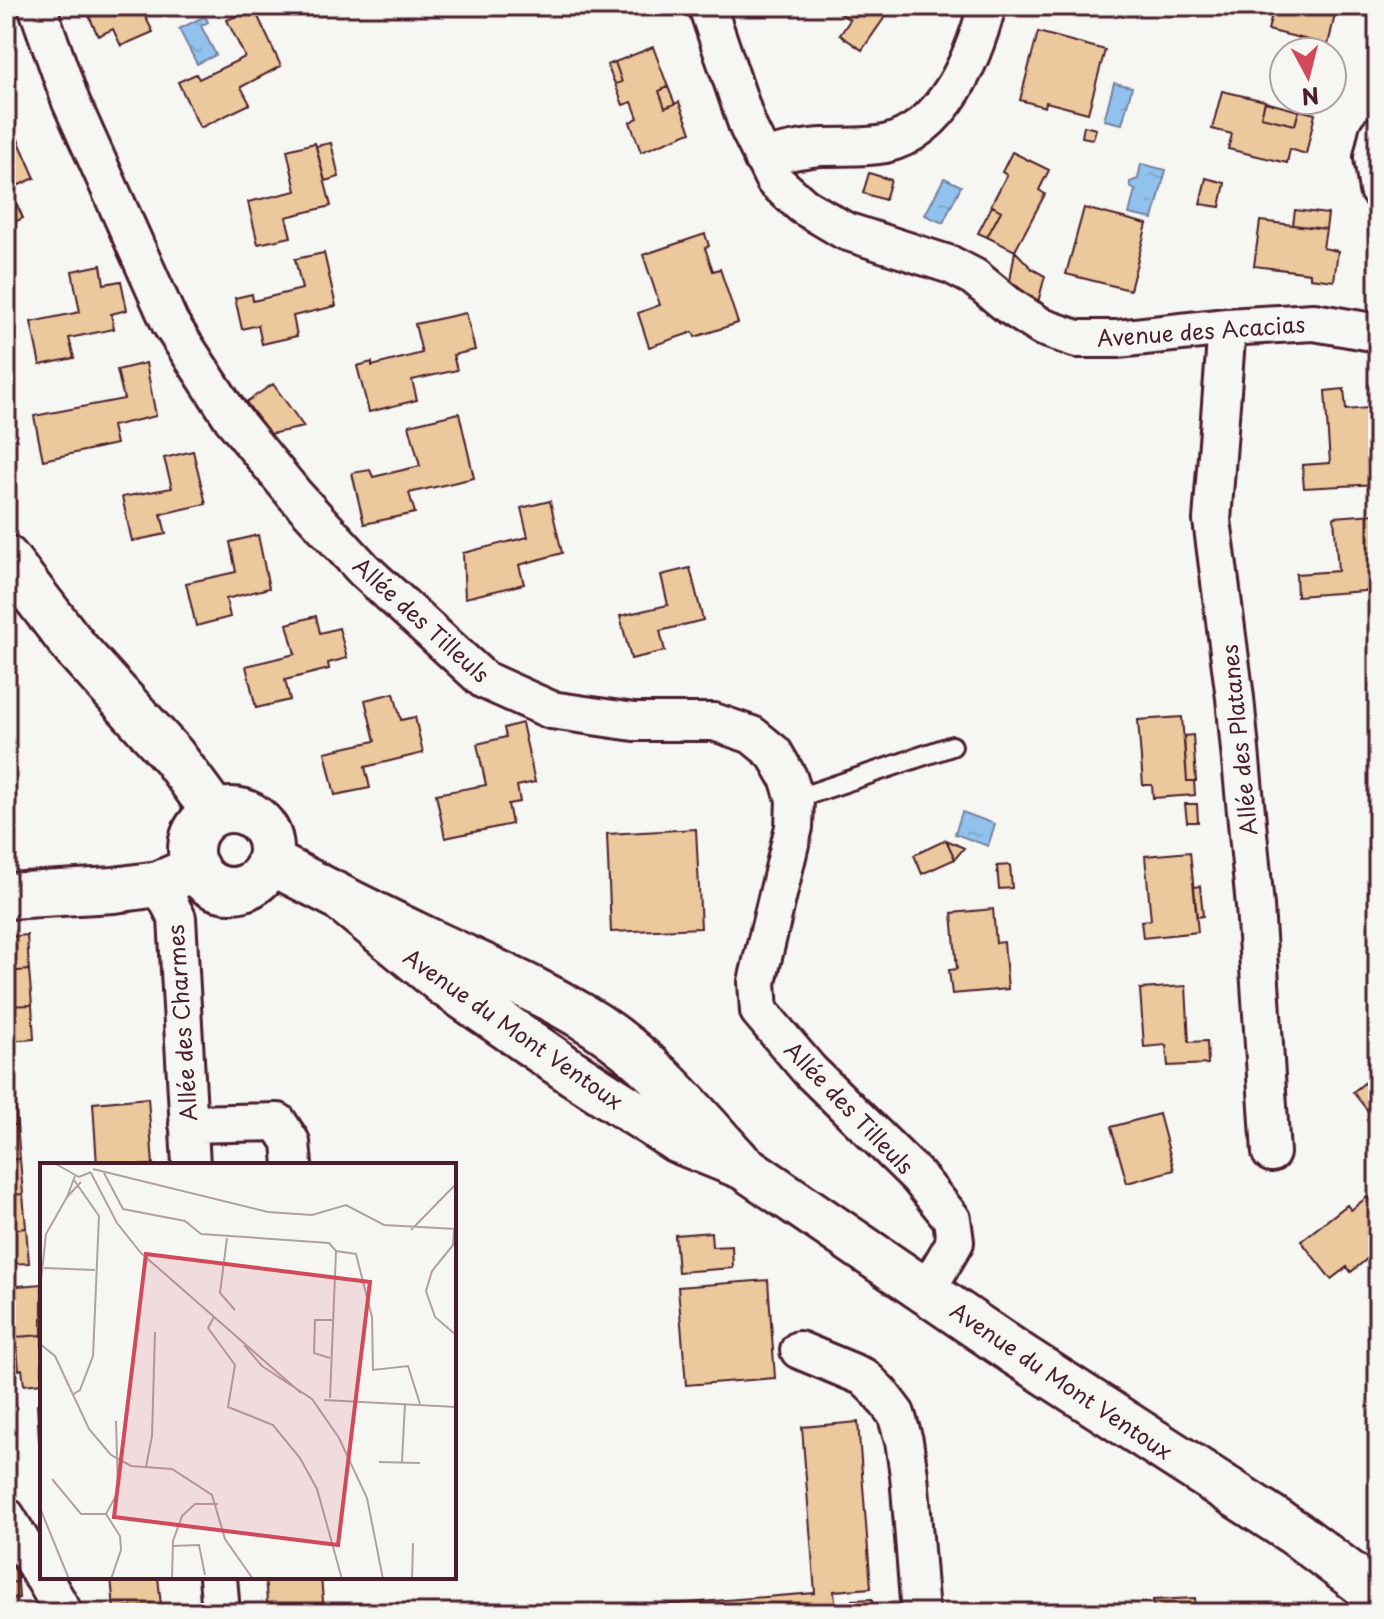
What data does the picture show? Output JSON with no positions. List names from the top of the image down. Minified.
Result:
{"streets":{"street":["Avenue des Acacias","Allée des Tilleuls","Allée des Platanes","Allée des Charmes","Avenue du Mont Ventoux"]},"crossings":[["Avenue des Acacias","Allée des Platanes"],["Allée des Tilleuls","Avenue du Mont Ventoux"],["Allée des Charmes","Avenue du Mont Ventoux"]],"north":"bottom"}
